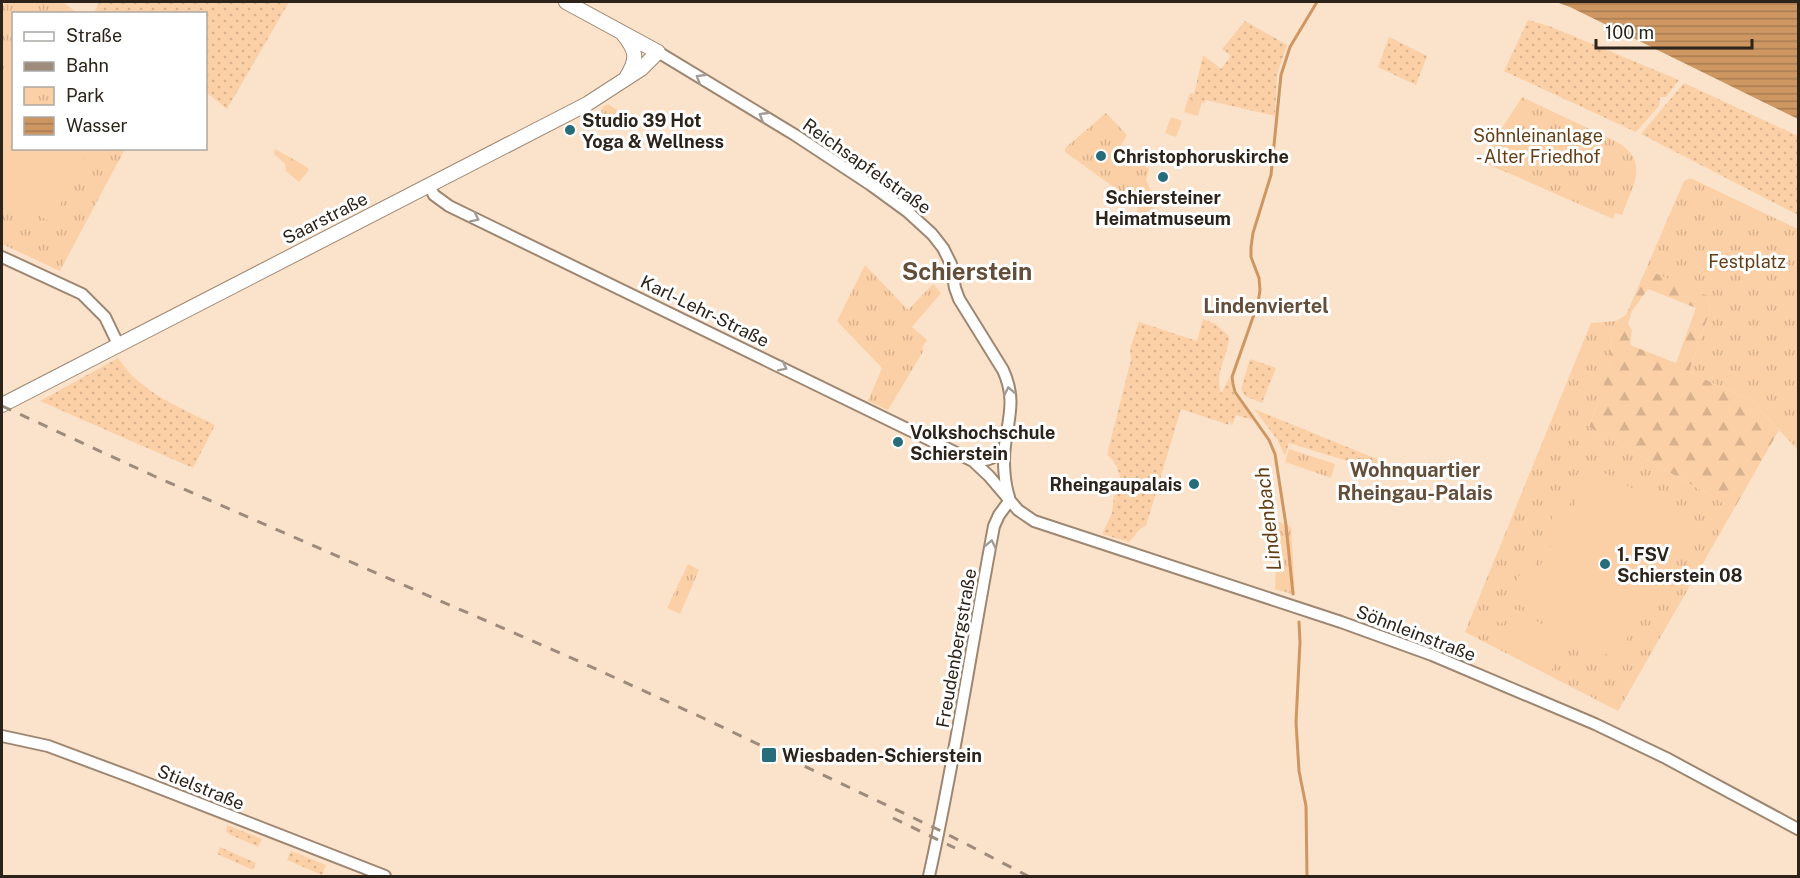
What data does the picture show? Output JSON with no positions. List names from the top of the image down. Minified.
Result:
{"streets":{"main road":["Saarstraße"],"street":["Reichsapfelstraße","Karl-Lehr-Straße","Söhnleinstraße","Freudenbergstraße","Stielstraße"]},"crossings":[["Reichsapfelstraße","Saarstraße"],["Reichsapfelstraße","Karl-Lehr-Straße"],["Reichsapfelstraße","Söhnleinstraße"],["Reichsapfelstraße","Freudenbergstraße"],["Saarstraße","Karl-Lehr-Straße"],["Karl-Lehr-Straße","Söhnleinstraße"],["Karl-Lehr-Straße","Freudenbergstraße"],["Söhnleinstraße","Freudenbergstraße"]],"one_way":["Reichsapfelstraße","Karl-Lehr-Straße","Freudenbergstraße"],"districts":["Schierstein","Lindenviertel","Wohnquartier Rheingau-Palais"],"water":["Lindenbach"],"parks":["Söhnleinanlage - Alter Friedhof","Festplatz"],"places":{"other":["Studio 39 Hot Yoga & Wellness","Christophoruskirche","Schiersteiner Heimatmuseum","Volkshochschule Schierstein","Rheingaupalais","1. FSV Schierstein 08"],"transit":["Wiesbaden-Schierstein"]},"legend":["Straße","Bahn","Park","Wasser"],"scale_bar":"100 m"}
